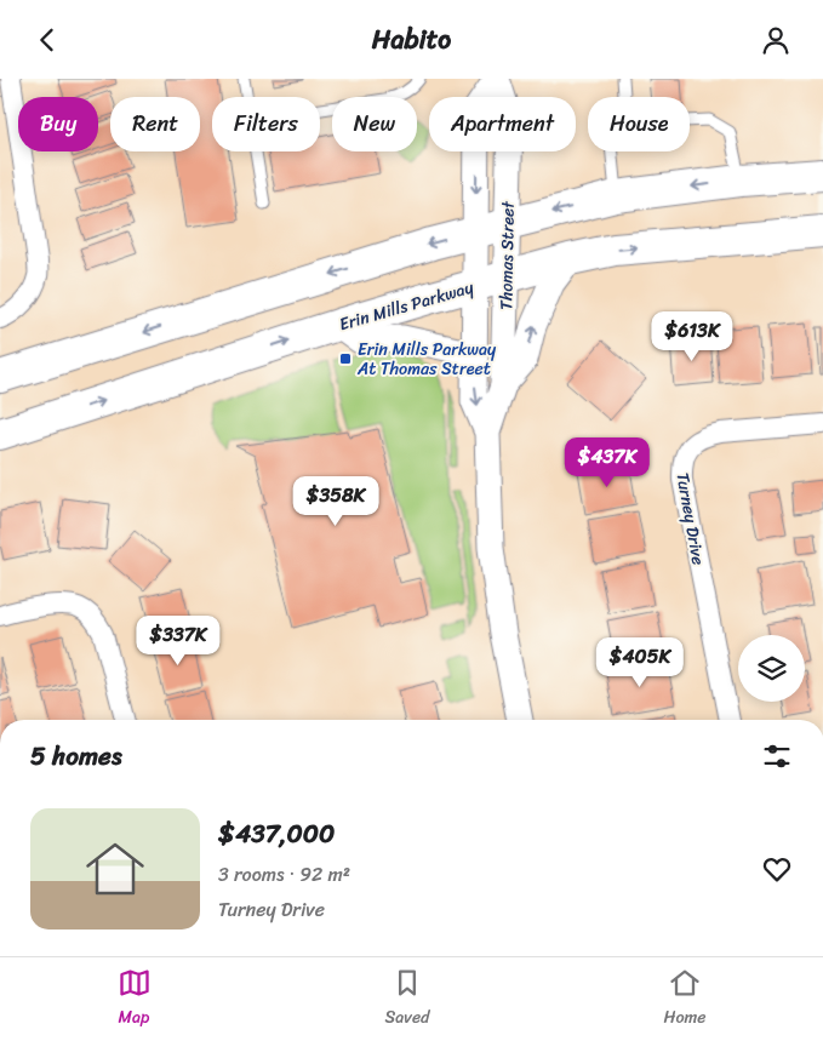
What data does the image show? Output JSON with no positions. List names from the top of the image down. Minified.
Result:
{"streets":{"main road":["Erin Mills Parkway"],"street":["Thomas Street","Turney Drive"]},"crossings":[["Thomas Street","Erin Mills Parkway"]],"places":{"transit":["Erin Mills Parkway At Thomas Street"]},"page":{"header":"Habito","chip":["Buy","Rent","Filters","New","Apartment","House"],"price":["$613K","$437K","$358K","$337K","$405K"],"heading":"5 homes","list":[{"name":"$437,000","note":"3 rooms · 92 m² · Turney Drive"}],"tabs":["Map","Saved","Home"]}}
